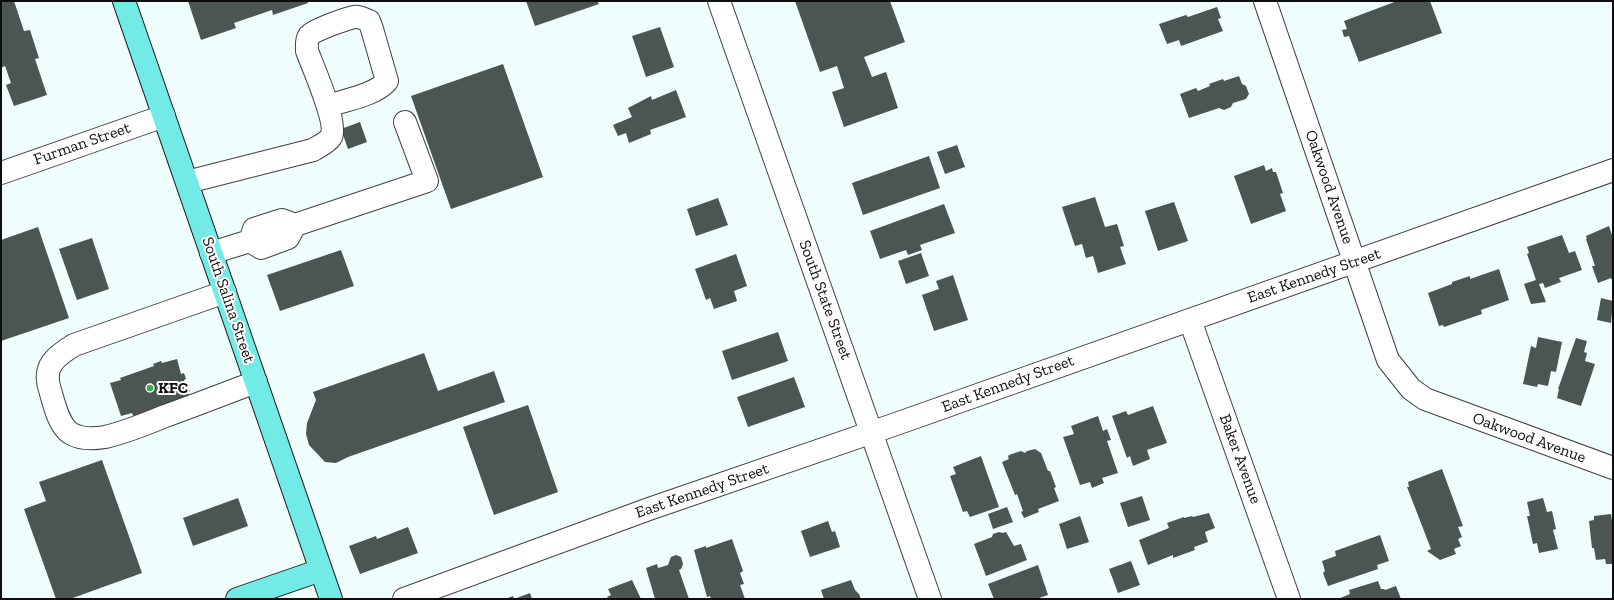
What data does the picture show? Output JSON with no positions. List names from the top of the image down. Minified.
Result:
{"streets":{"main road":["South Salina Street"],"street":["Furman Street","Oakwood Avenue","East Kennedy Street","South State Street","Baker Avenue"]},"crossings":[["Furman Street","South Salina Street"],["Oakwood Avenue","East Kennedy Street"],["East Kennedy Street","South State Street"],["East Kennedy Street","Baker Avenue"]],"places":["KFC"]}
